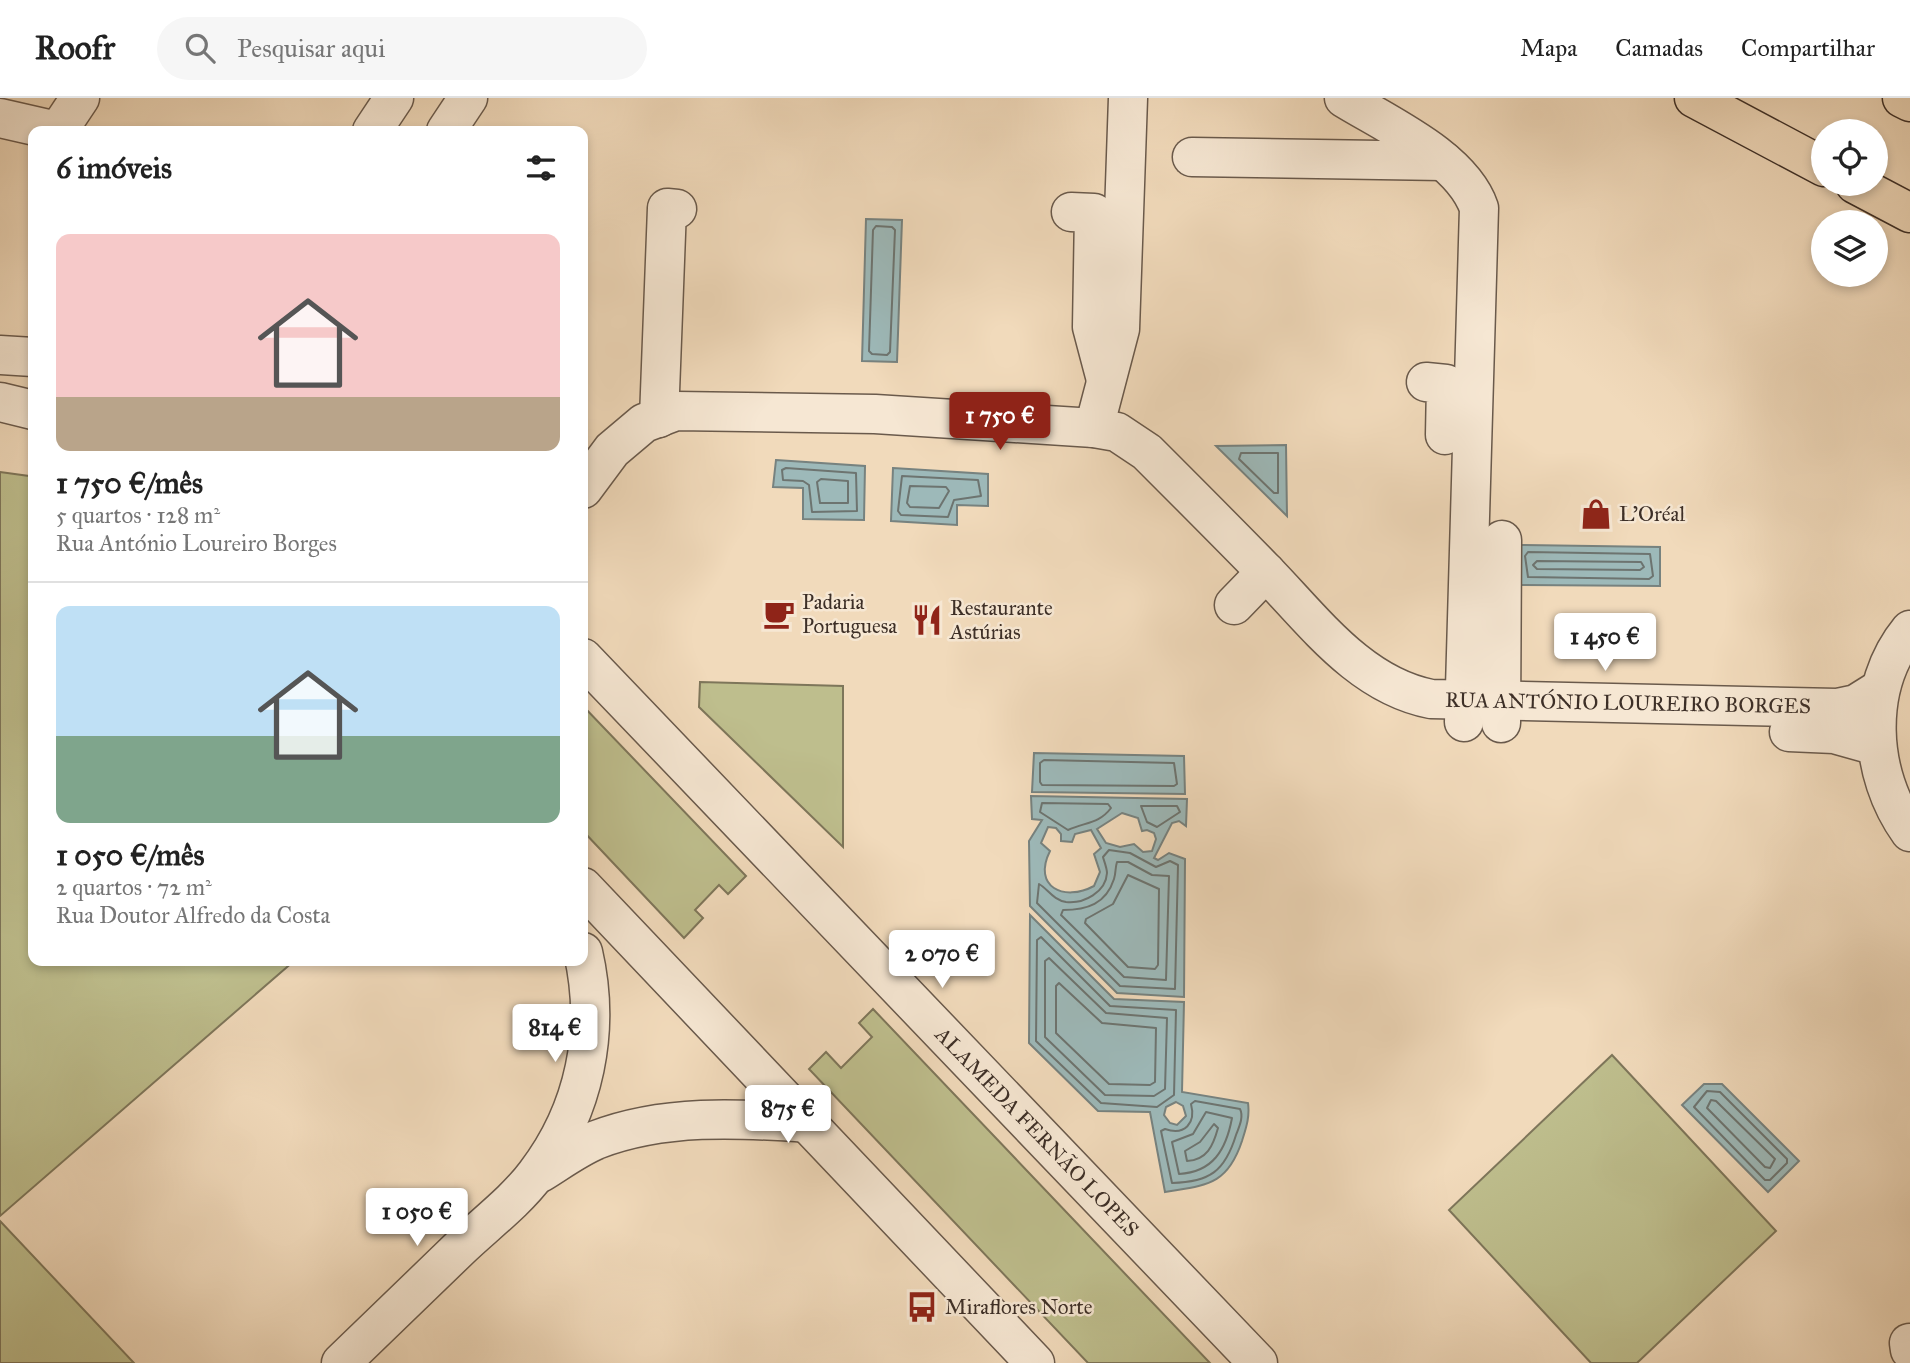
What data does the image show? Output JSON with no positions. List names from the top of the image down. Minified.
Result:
{"streets":{"street":["RUA ANTÓNIO LOUREIRO BORGES","ALAMEDA FERNÃO LOPES"]},"places":{"shop":["L'Oréal"],"cafe":["Padaria Portuguesa"],"restaurant":["Restaurante Astúrias"],"bus stop":["Miraflores Norte"]},"page":{"header":"Roofr","search":"Pesquisar aqui","nav":["Mapa","Camadas","Compartilhar"],"heading":"6 imóveis","list":[{"name":"1 750 €/mês","note":"5 quartos · 128 m² · Rua António Loureiro Borges"},{"name":"1 050 €/mês","note":"2 quartos · 72 m² · Rua Doutor Alfredo da Costa"}],"price":["1 750 €","1 450 €","2 070 €","814 €","875 €","1 050 €"]}}
